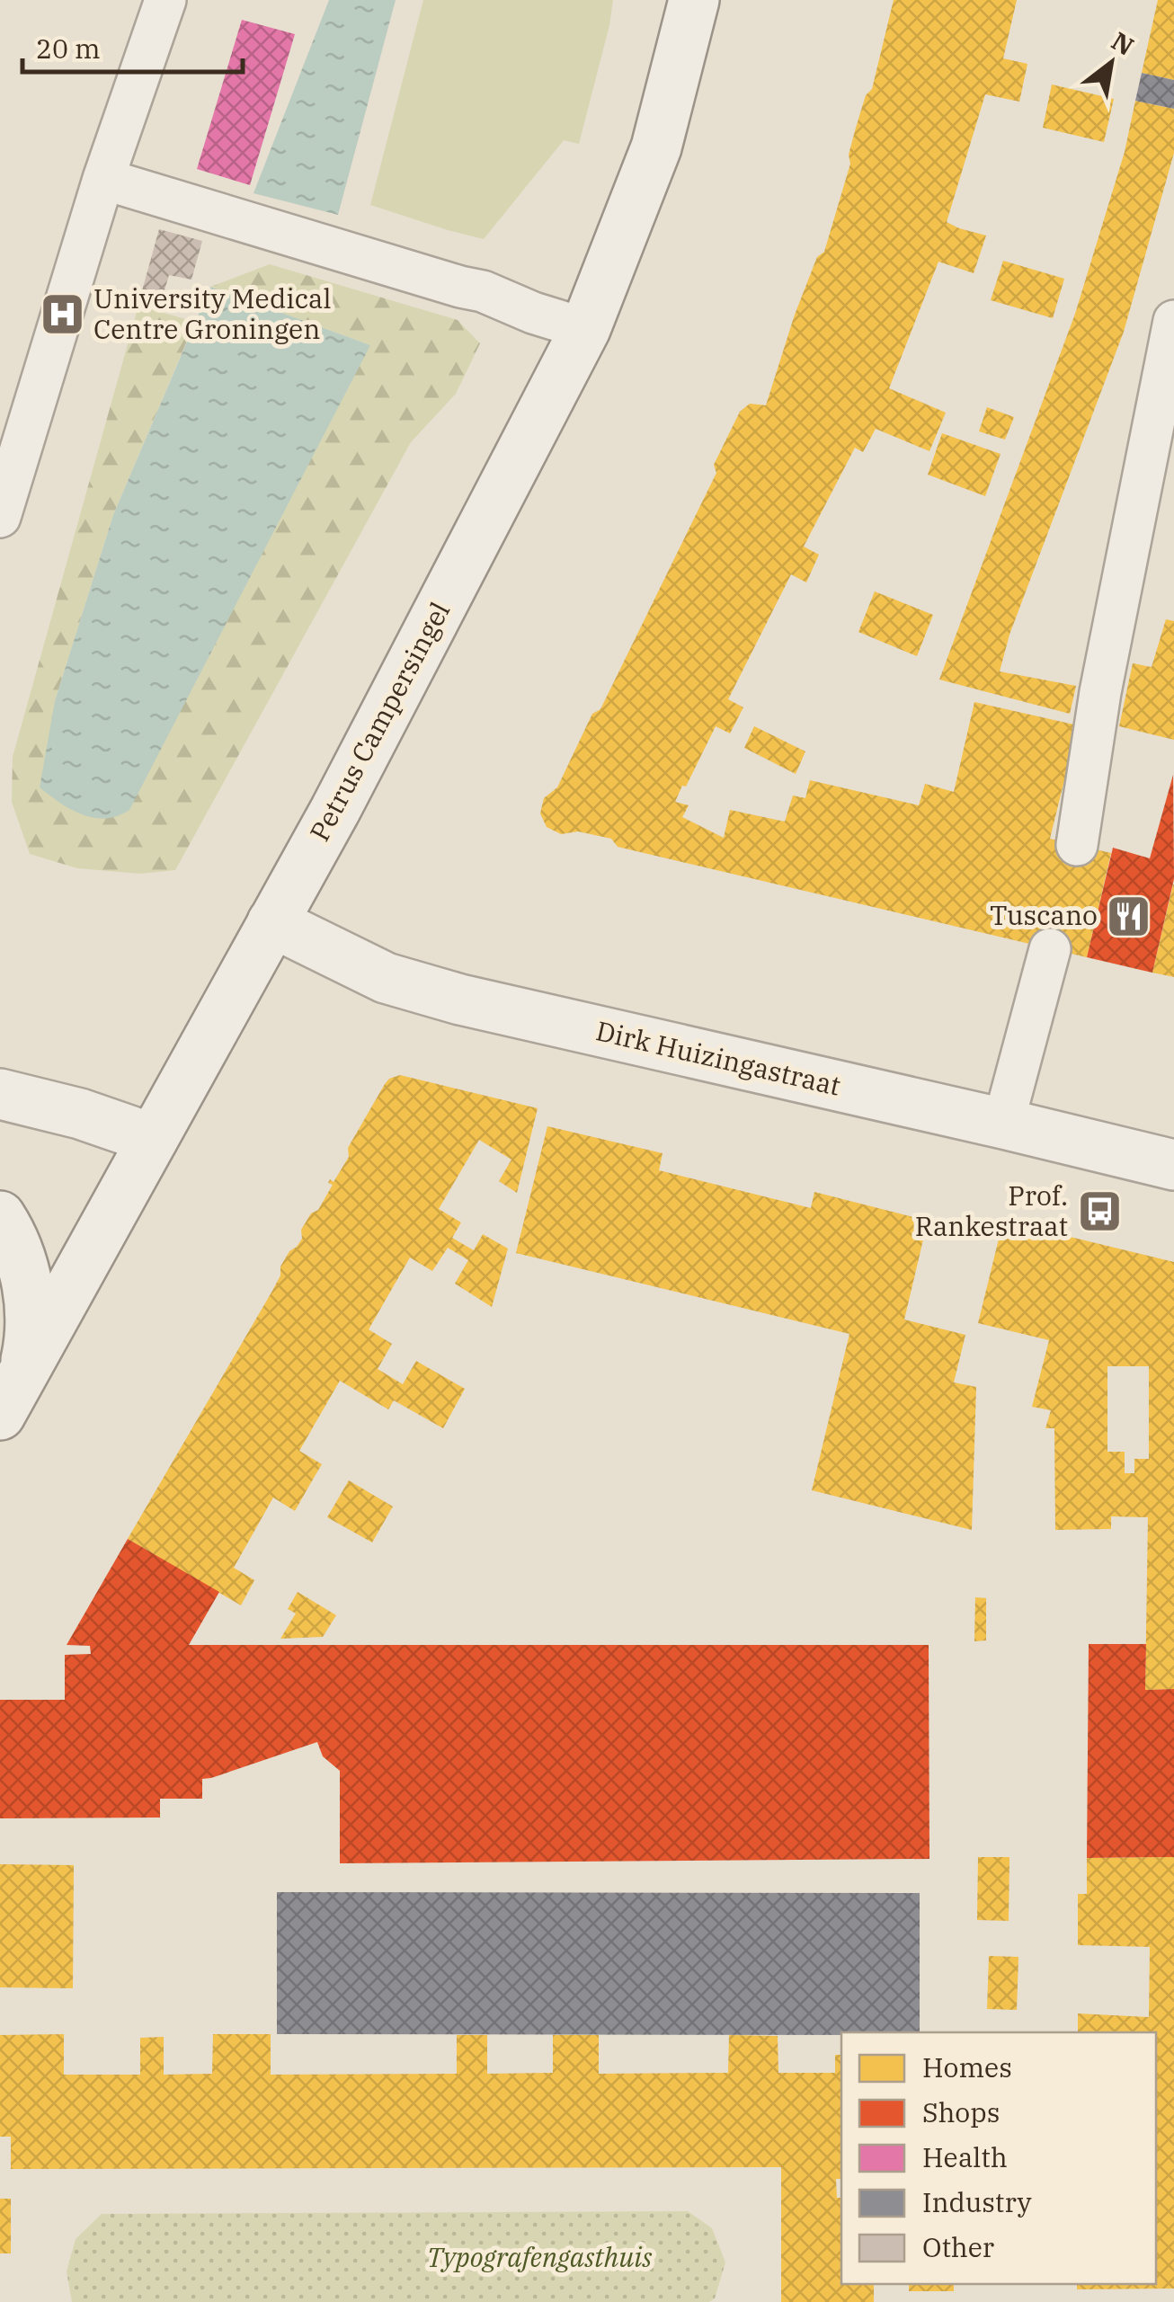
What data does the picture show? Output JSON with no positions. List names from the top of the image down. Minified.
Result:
{"streets":{"main road":["Petrus Campersingel","Dirk Huizingastraat"]},"crossings":[["Petrus Campersingel","Dirk Huizingastraat"]],"parks":["Typografengasthuis"],"places":{"hospital":["University Medical Centre Groningen"],"restaurant":["Tuscano"],"bus stop":["Prof. Rankestraat"]},"legend":["Homes","Shops","Health","Industry","Other"],"scale_bar":"20 m","north":"top right"}
